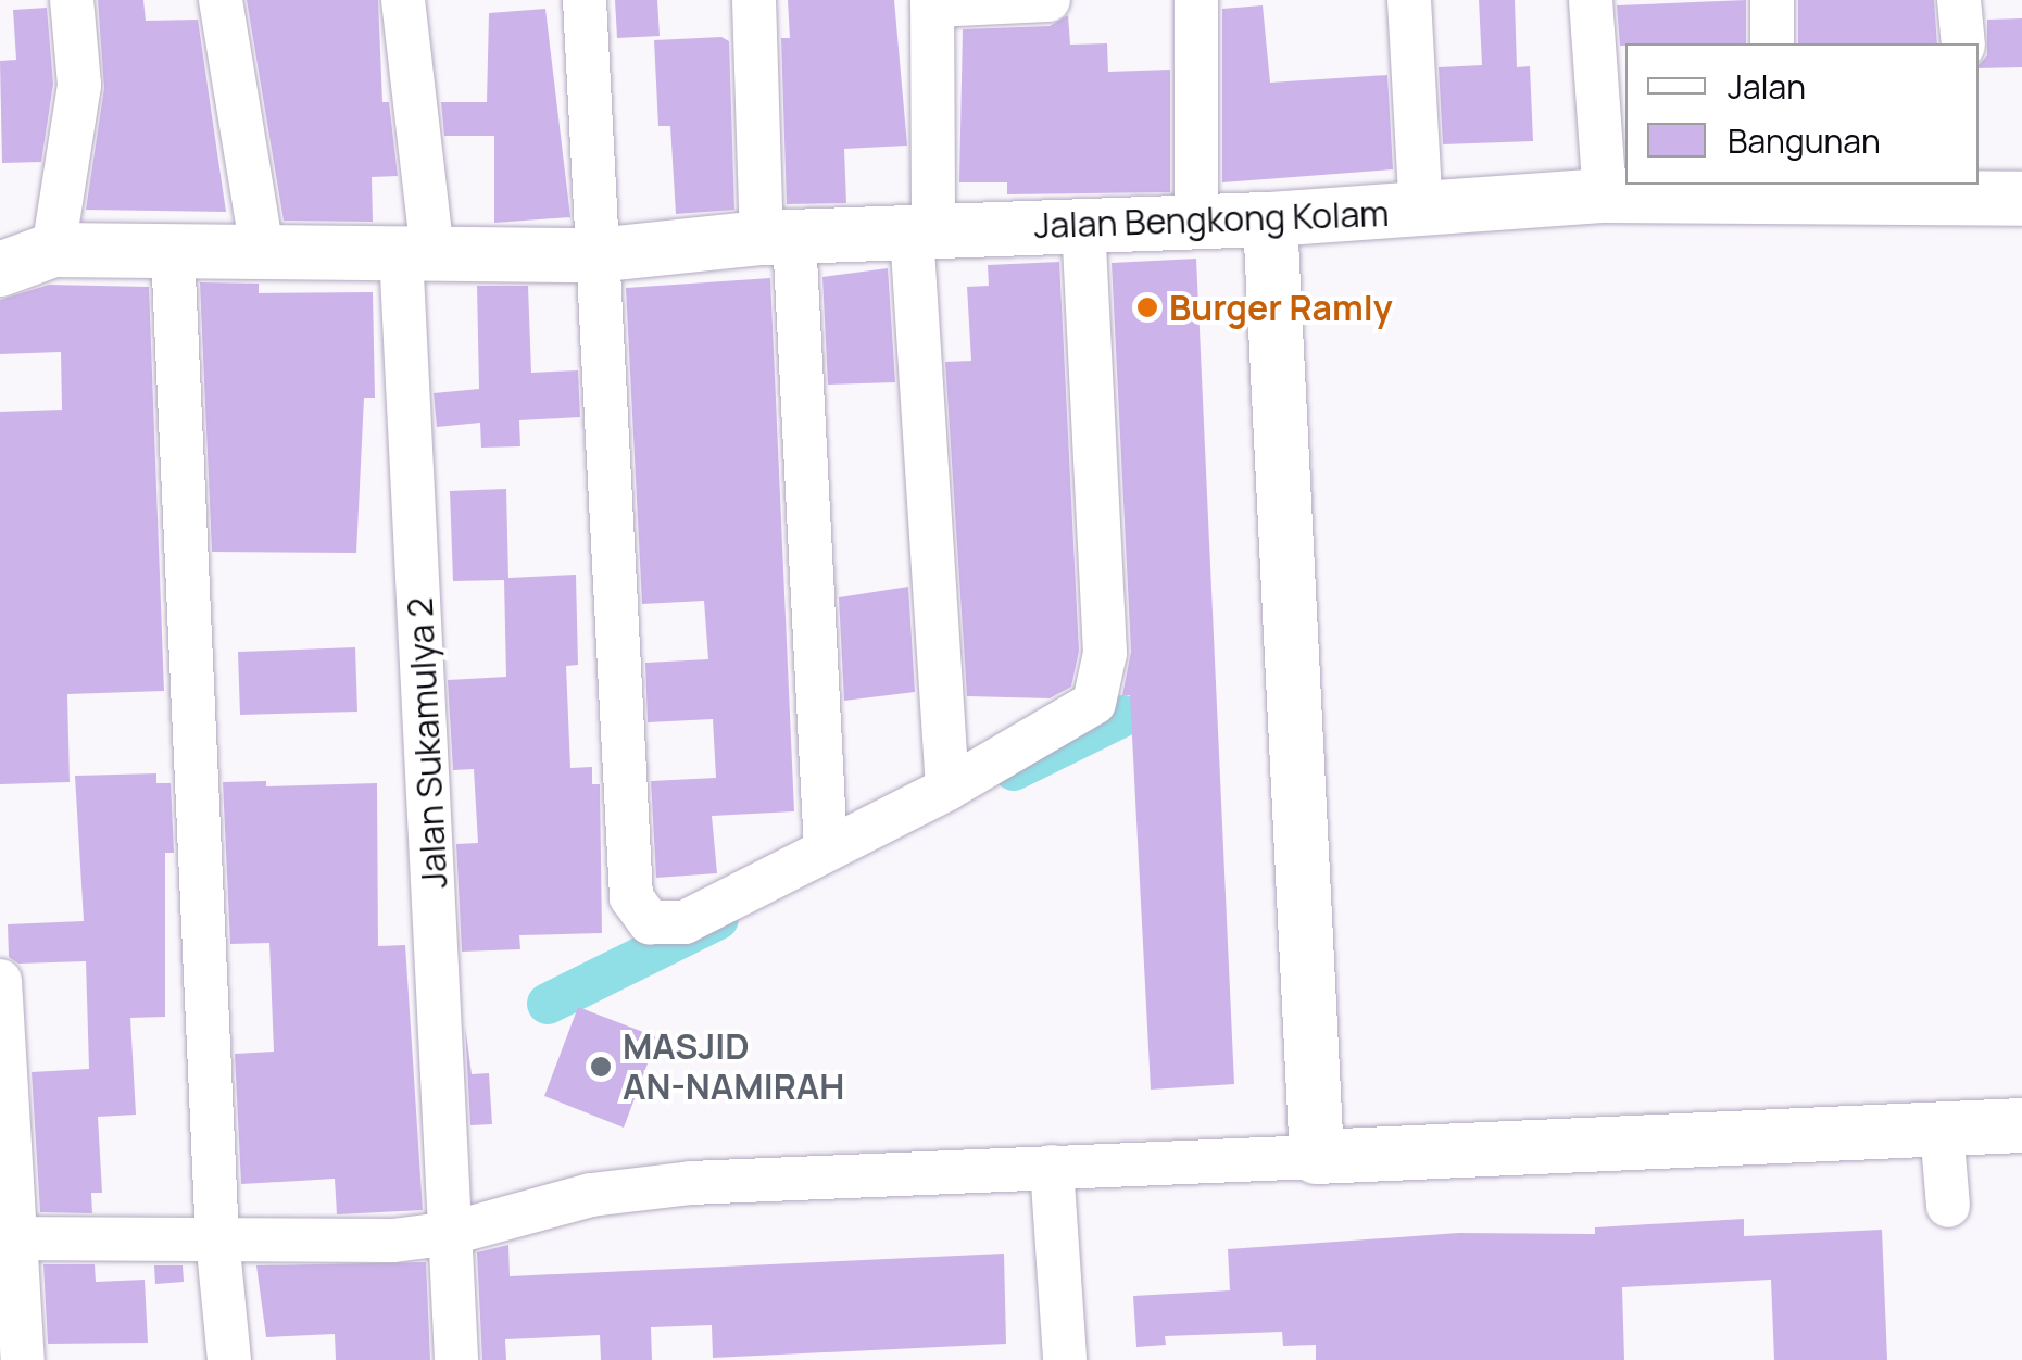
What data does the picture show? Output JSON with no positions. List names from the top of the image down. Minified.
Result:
{"streets":{"street":["Jalan Bengkong Kolam","Jalan Sukamulya 2"]},"crossings":[["Jalan Bengkong Kolam","Jalan Sukamulya 2"]],"places":["Burger Ramly","MASJID AN-NAMIRAH"],"legend":["Jalan","Bangunan"]}
